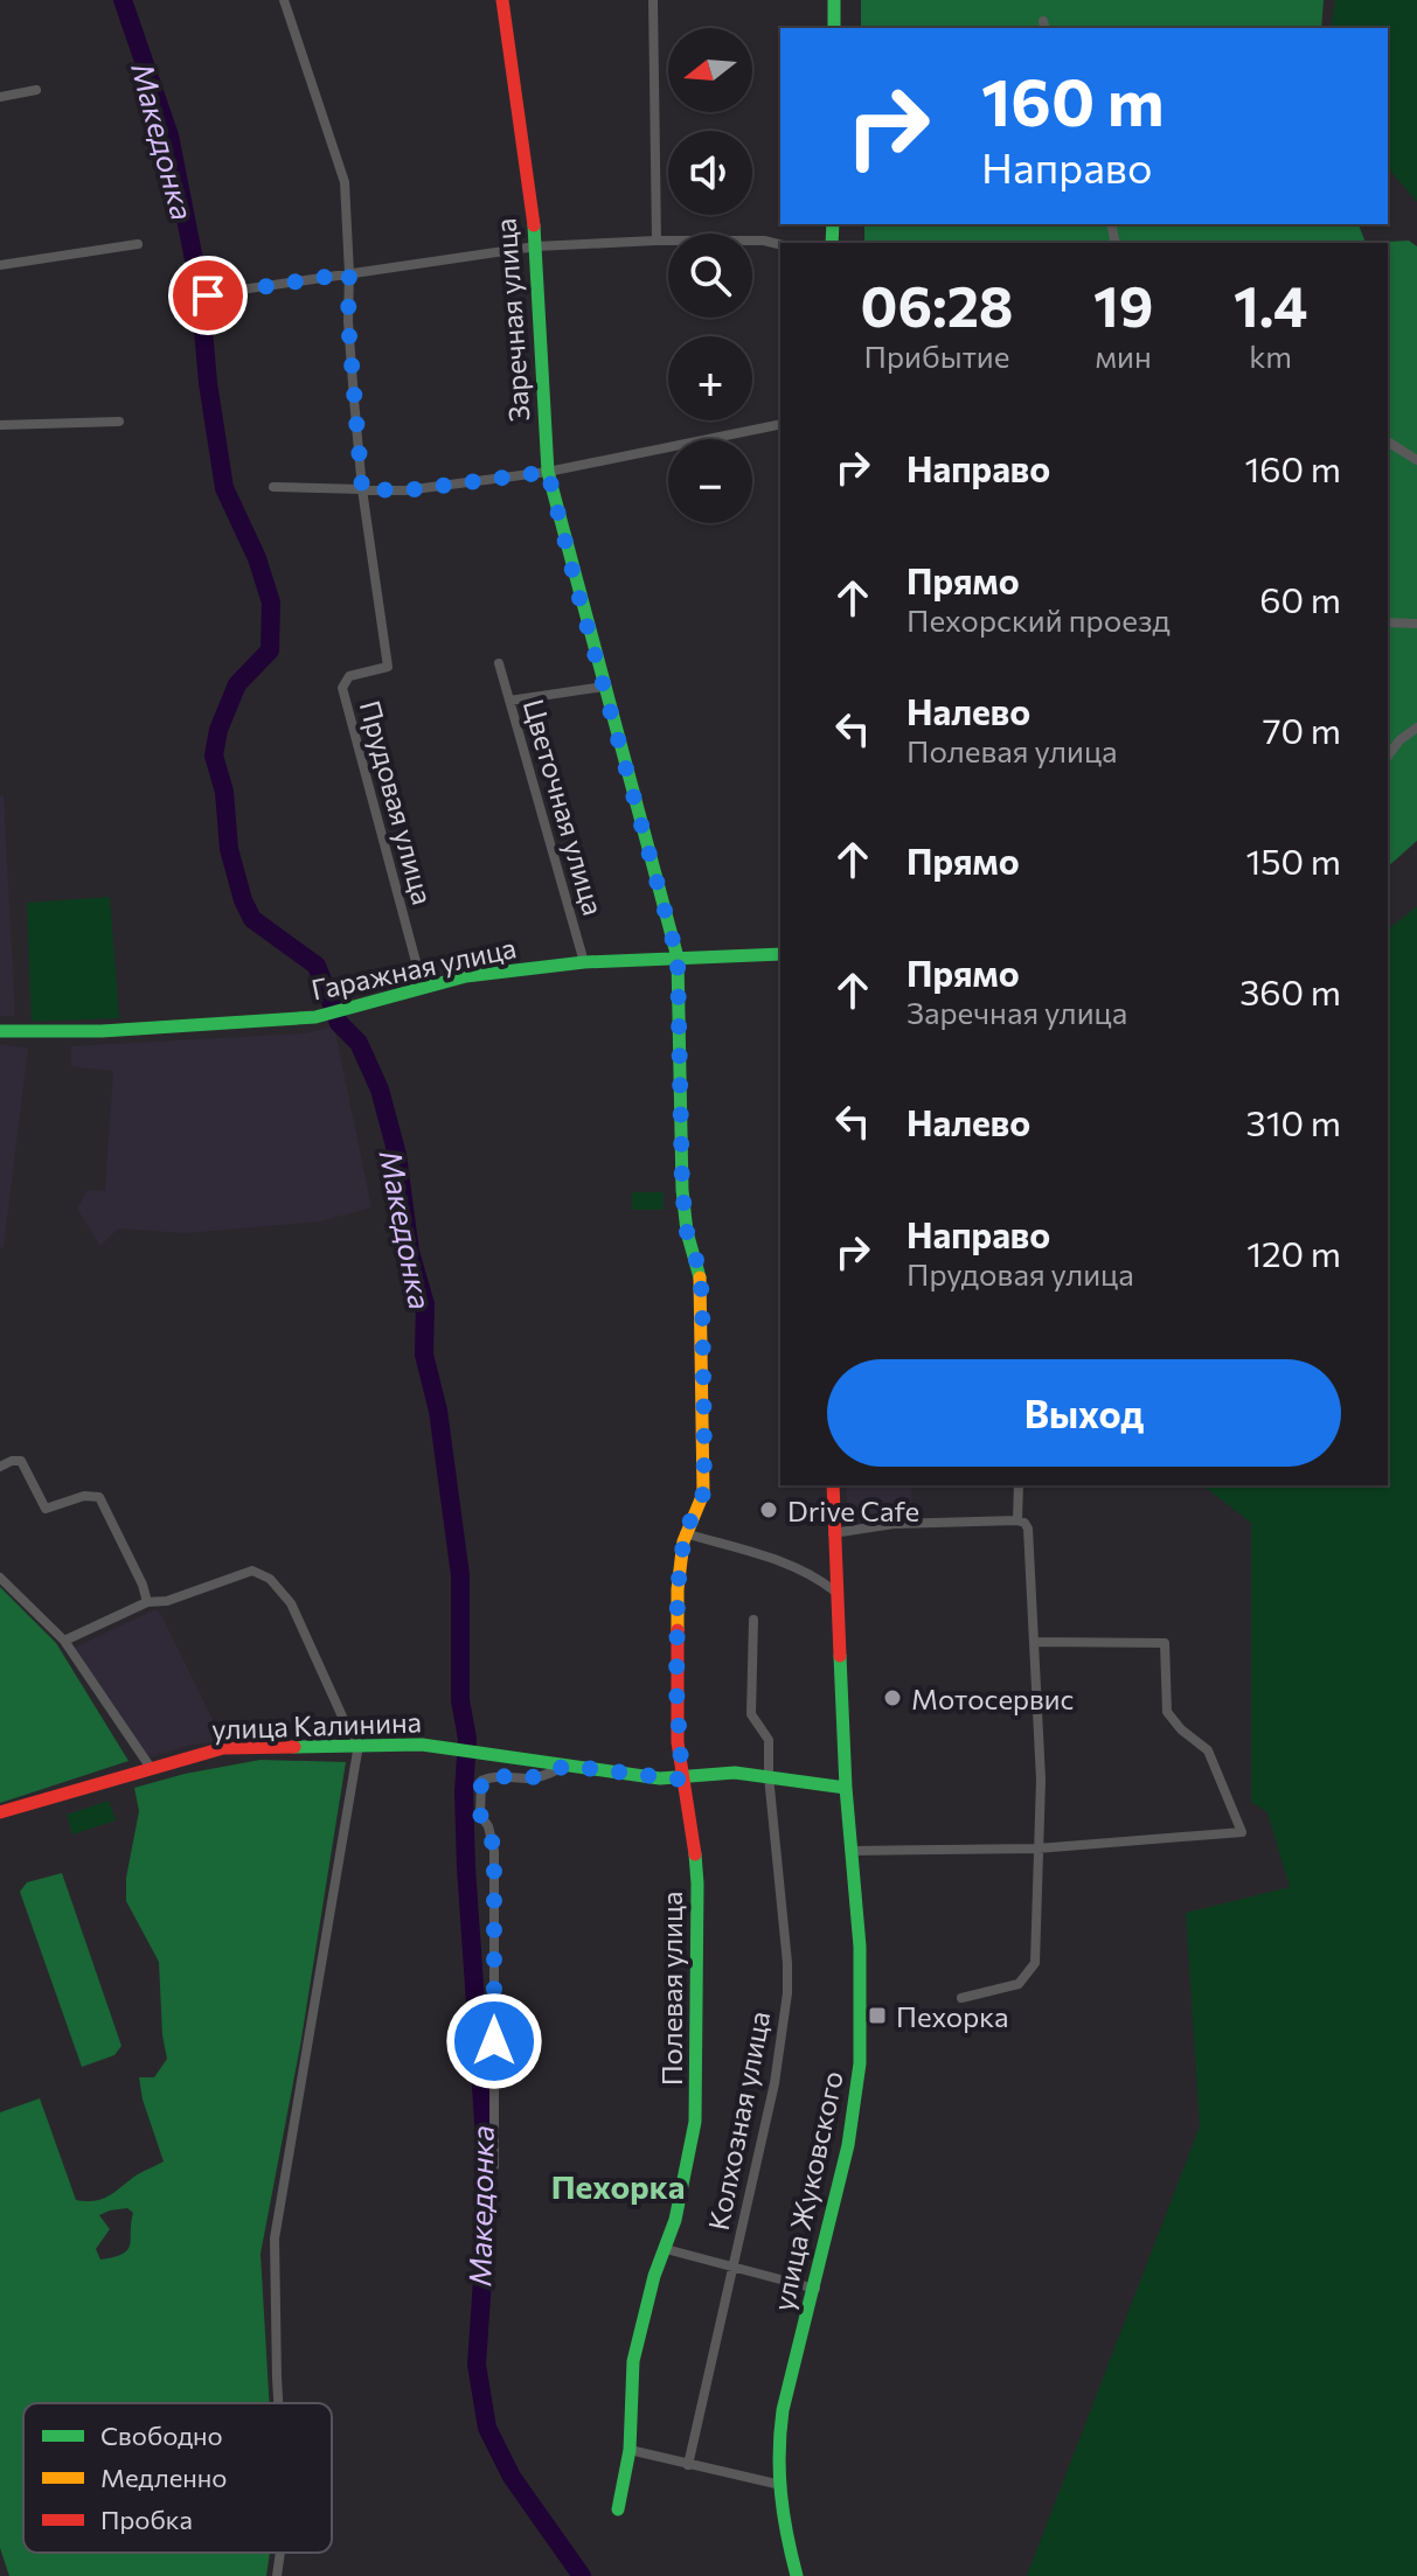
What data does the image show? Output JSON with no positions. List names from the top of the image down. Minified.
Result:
{"streets":{"street":["Заречная улица","Прудовая улица","Цветочная улица","Гаражная улица","улица Калинина","Полевая улица","Колхозная улица","улица Жуковского"]},"crossings":[["Заречная улица","Гаражная улица"],["Заречная улица","Полевая улица"],["Прудовая улица","Гаражная улица"],["Цветочная улица","Гаражная улица"],["улица Калинина","Полевая улица"],["улица Калинина","Колхозная улица"],["улица Калинина","улица Жуковского"]],"districts":["Пехорка"],"water":["Македонка"],"places":{"other":["Drive Cafe","Мотосервис"],"transit":["Пехорка"]},"legend":["Свободно","Медленно","Пробка"],"north":"left","page":{"map_buttons":["+","−"],"turn":["160 m","Направо"],"eta":["06:28","Прибытие","19","мин","1.4","km"],"list":[{"name":"Направо","value":"160 m"},{"name":"Прямо","note":"Пехорский проезд","value":"60 m"},{"name":"Налево","note":"Полевая улица","value":"70 m"},{"name":"Прямо","value":"150 m"},{"name":"Прямо","note":"Заречная улица","value":"360 m"},{"name":"Налево","value":"310 m"},{"name":"Направо","note":"Прудовая улица","value":"120 m"}],"buttons":"Выход"}}
